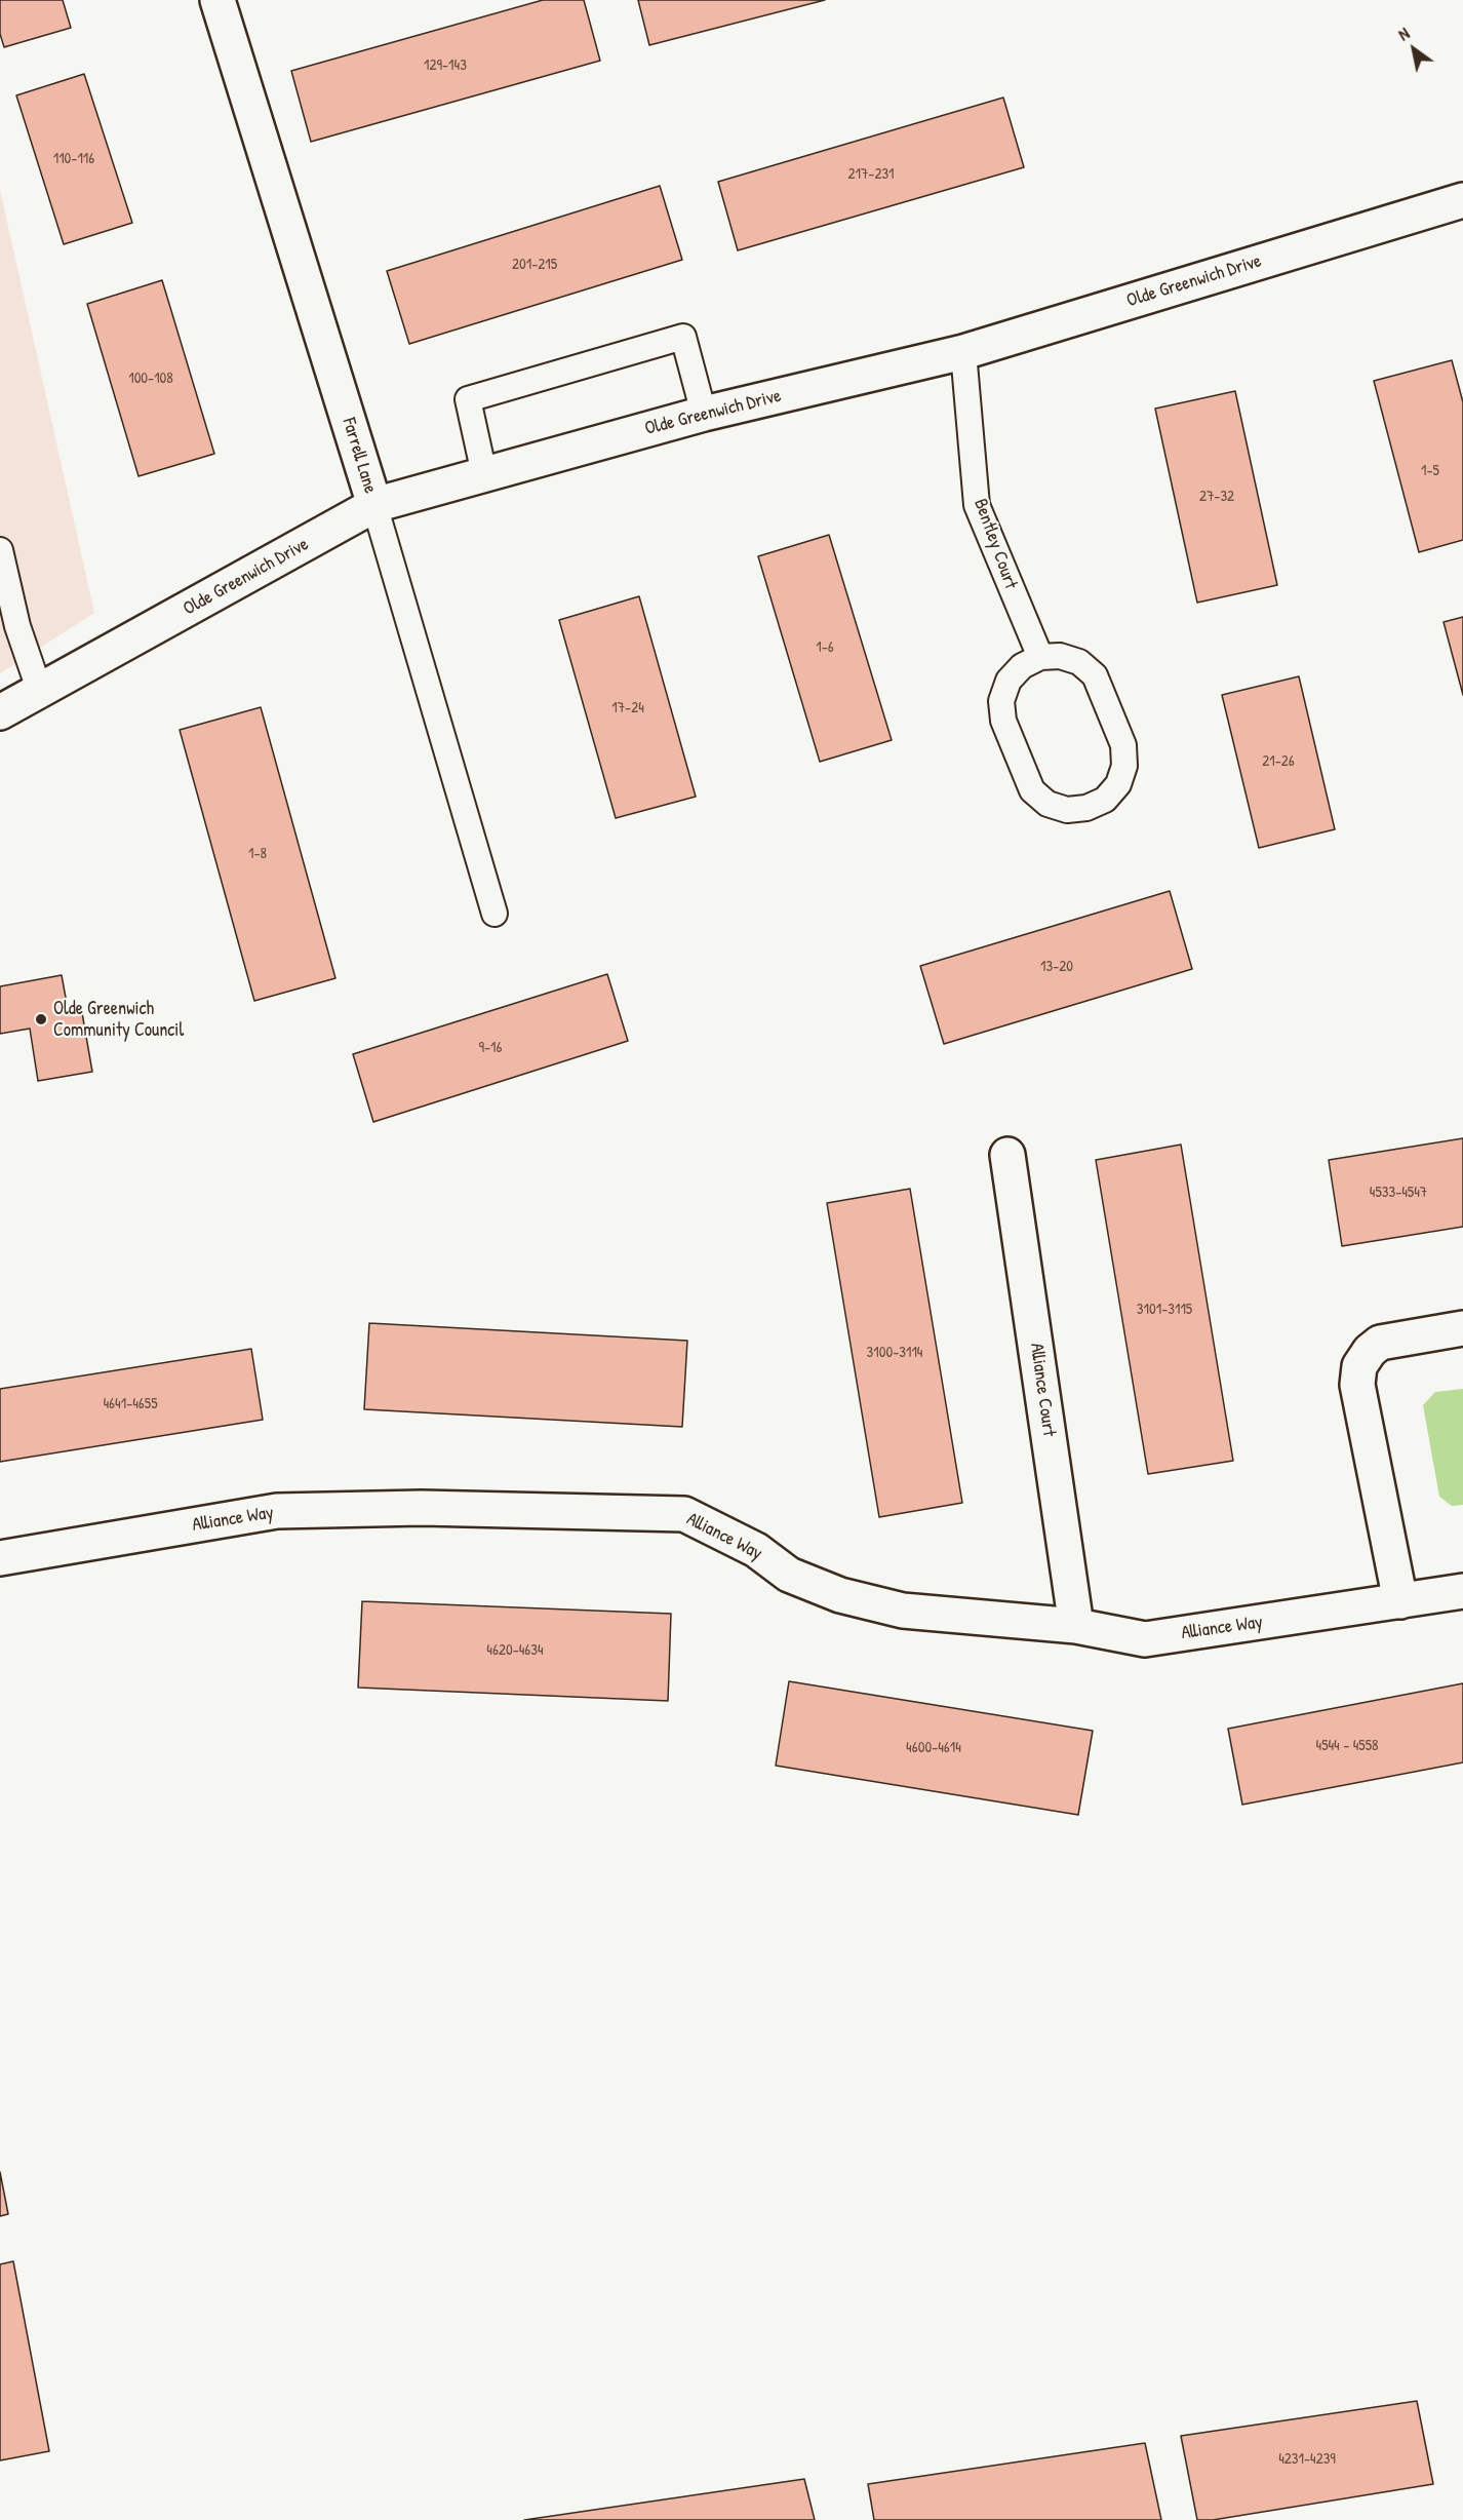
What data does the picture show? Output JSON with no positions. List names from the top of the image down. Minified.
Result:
{"streets":{"street":["Olde Greenwich Drive","Farrell Lane","Alliance Court","Alliance Way"],"lane":["Bentley Court"]},"crossings":[["Olde Greenwich Drive","Farrell Lane"],["Olde Greenwich Drive","Bentley Court"],["Alliance Court","Alliance Way"]],"places":["Olde Greenwich Community Council"],"house_numbers":["129-143","110-116","217-231","201-215","100-108","1-5","27-32","1-6","17-24","21-26","1-8","13-20","9-16","4533-4547","3101-3115","3100-3114","4641-4655","4620-4634","4544 - 4558","4600-4614","4231-4239"],"north":"top left"}
